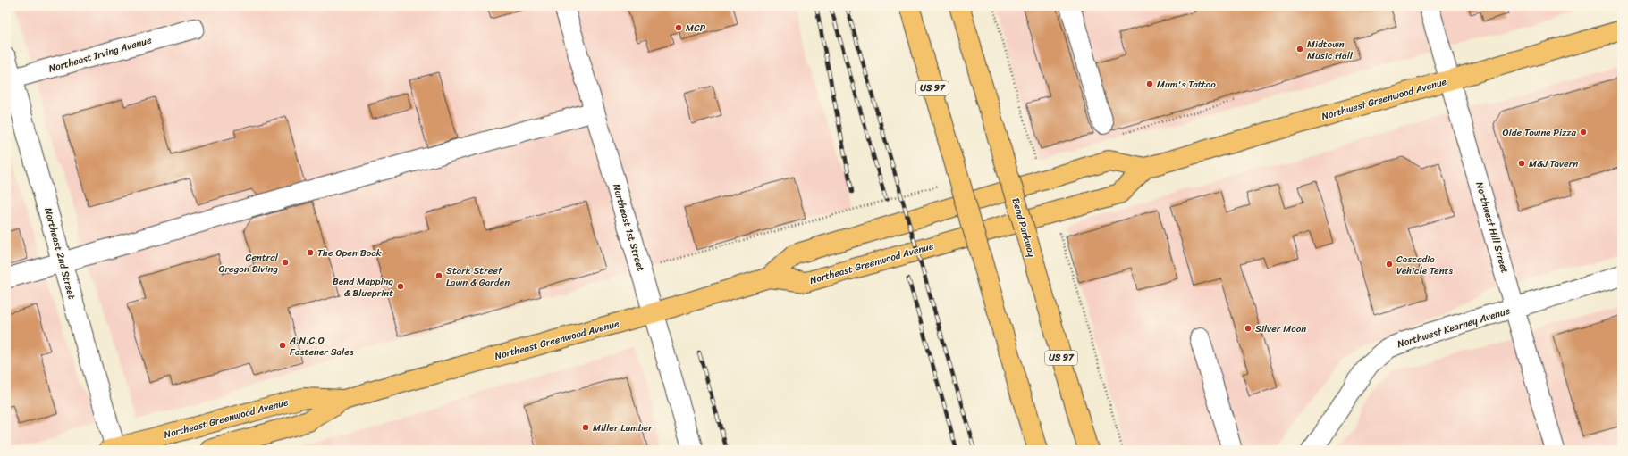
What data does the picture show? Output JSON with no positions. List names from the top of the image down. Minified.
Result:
{"streets":{"main road":["US 97","Northwest Greenwood Avenue","Bend Parkway","Northeast Greenwood Avenue"],"street":["Northeast Irving Avenue","Northeast 1st Street","Northwest Hill Street","Northeast 2nd Street","Northwest Kearney Avenue"]},"crossings":[["Northeast Irving Avenue","Northeast 2nd Street"],["Northwest Greenwood Avenue","Northwest Hill Street"],["Northwest Greenwood Avenue","Northeast Greenwood Avenue"],["Northeast 1st Street","Northeast Greenwood Avenue"],["Northwest Hill Street","Northwest Kearney Avenue"],["Northeast 2nd Street","Northeast Greenwood Avenue"]],"places":["MCP","Midtown Music Hall","Mum's Tattoo","Olde Towne Pizza","M&J Tavern","The Open Book","Central Oregon Diving","Cascadia Vehicle Tents","Stark Street Lawn & Garden","Bend Mapping & Blueprint","Silver Moon","A.N.C.O Fastener Sales","Miller Lumber"]}
